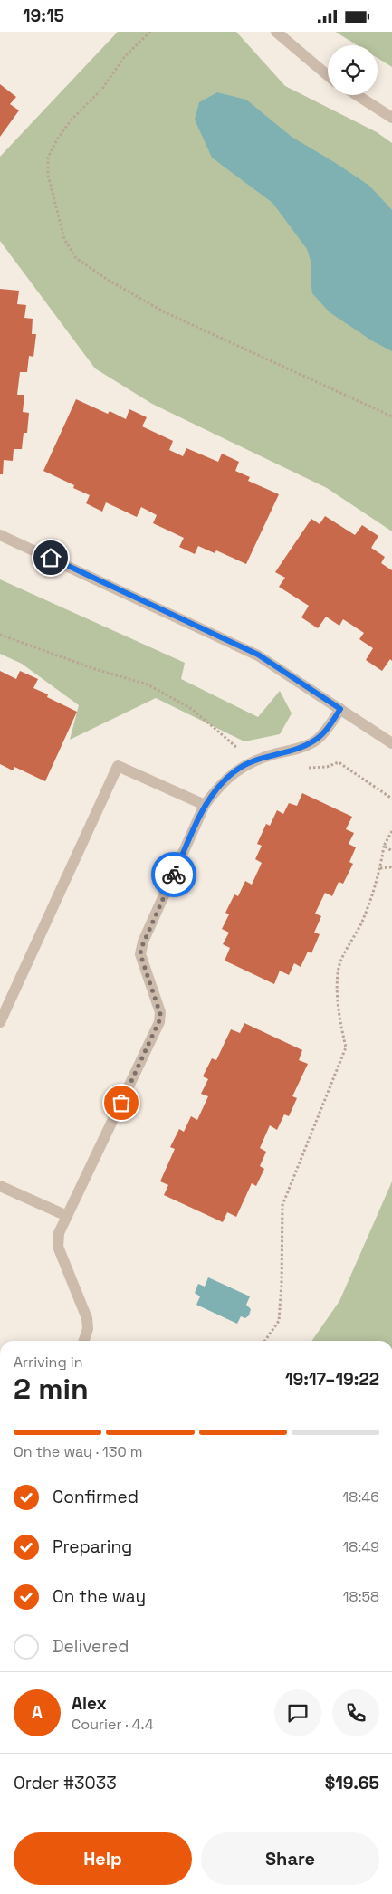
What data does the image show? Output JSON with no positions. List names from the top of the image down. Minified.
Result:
{"page":{"status":"19:15","heading":["2 min","Arriving in","19:17–19:22"],"panel":["Alex","Courier · 4.4","Order #3033","$19.65"],"bar":"On the way · 130 m","list":[["Confirmed","18:46"],["Preparing","18:49"],["On the way","18:58"],"Delivered"],"round":"A","buttons":["Help","Share"]}}
